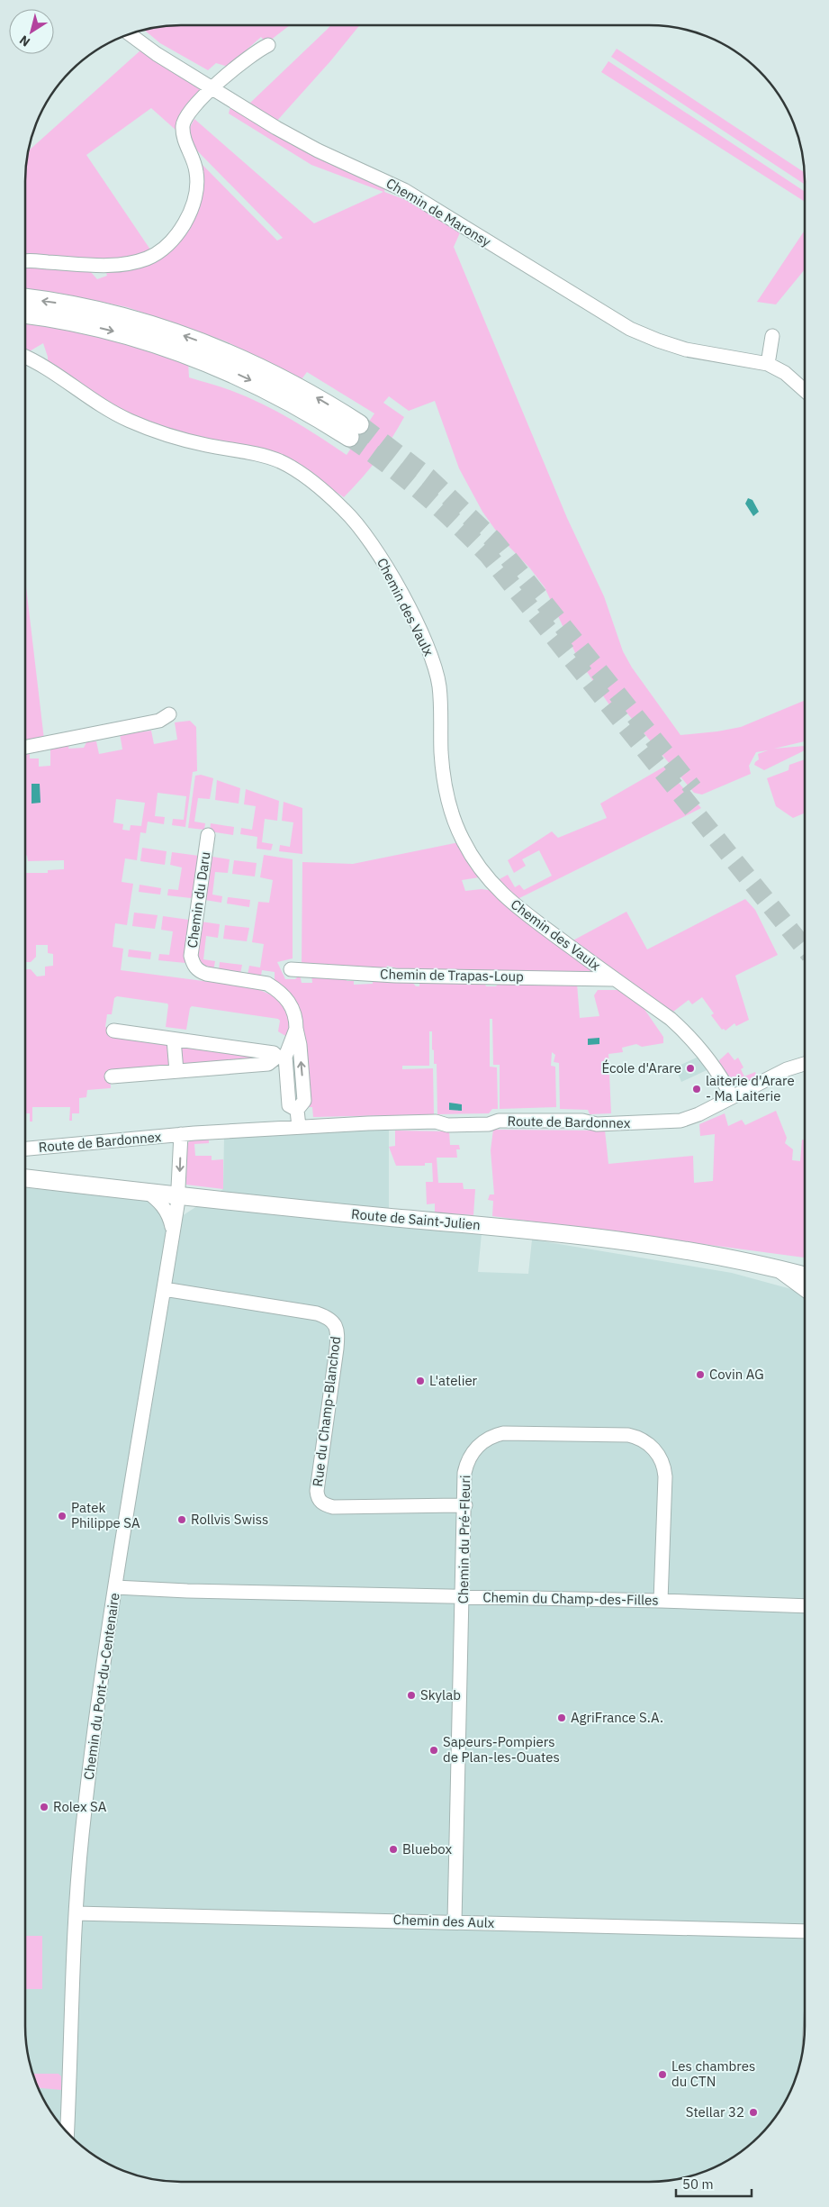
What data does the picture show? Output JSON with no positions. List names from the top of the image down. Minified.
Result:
{"streets":{"main road":["Route de Saint-Julien"],"street":["Chemin de Maronsy","Chemin des Vaulx","Chemin du Daru","Chemin de Trapas-Loup","Route de Bardonnex","Rue du Champ-Blanchod","Chemin du Pré-Fleuri","Chemin du Champ-des-Filles","Chemin du Pont-du-Centenaire","Chemin des Aulx"]},"crossings":[["Chemin des Vaulx","Chemin de Trapas-Loup"],["Chemin des Vaulx","Route de Bardonnex"],["Chemin du Daru","Route de Bardonnex"],["Route de Bardonnex","Route de Saint-Julien"],["Route de Bardonnex","Chemin du Pont-du-Centenaire"],["Route de Saint-Julien","Chemin du Pont-du-Centenaire"],["Rue du Champ-Blanchod","Chemin du Pré-Fleuri"],["Rue du Champ-Blanchod","Chemin du Pont-du-Centenaire"],["Chemin du Pré-Fleuri","Chemin du Champ-des-Filles"],["Chemin du Pré-Fleuri","Chemin des Aulx"],["Chemin du Champ-des-Filles","Chemin du Pont-du-Centenaire"],["Chemin du Pont-du-Centenaire","Chemin des Aulx"]],"places":["École d'Arare","laiterie d'Arare - Ma Laiterie","Covin AG","L'atelier","Patek Philippe SA","Rollvis Swiss","Skylab","AgriFrance S.A.","Sapeurs-Pompiers de Plan-les-Ouates","Rolex SA","Bluebox","Les chambres du CTN","Stellar 32"],"scale_bar":"50 m","north":"bottom left"}
